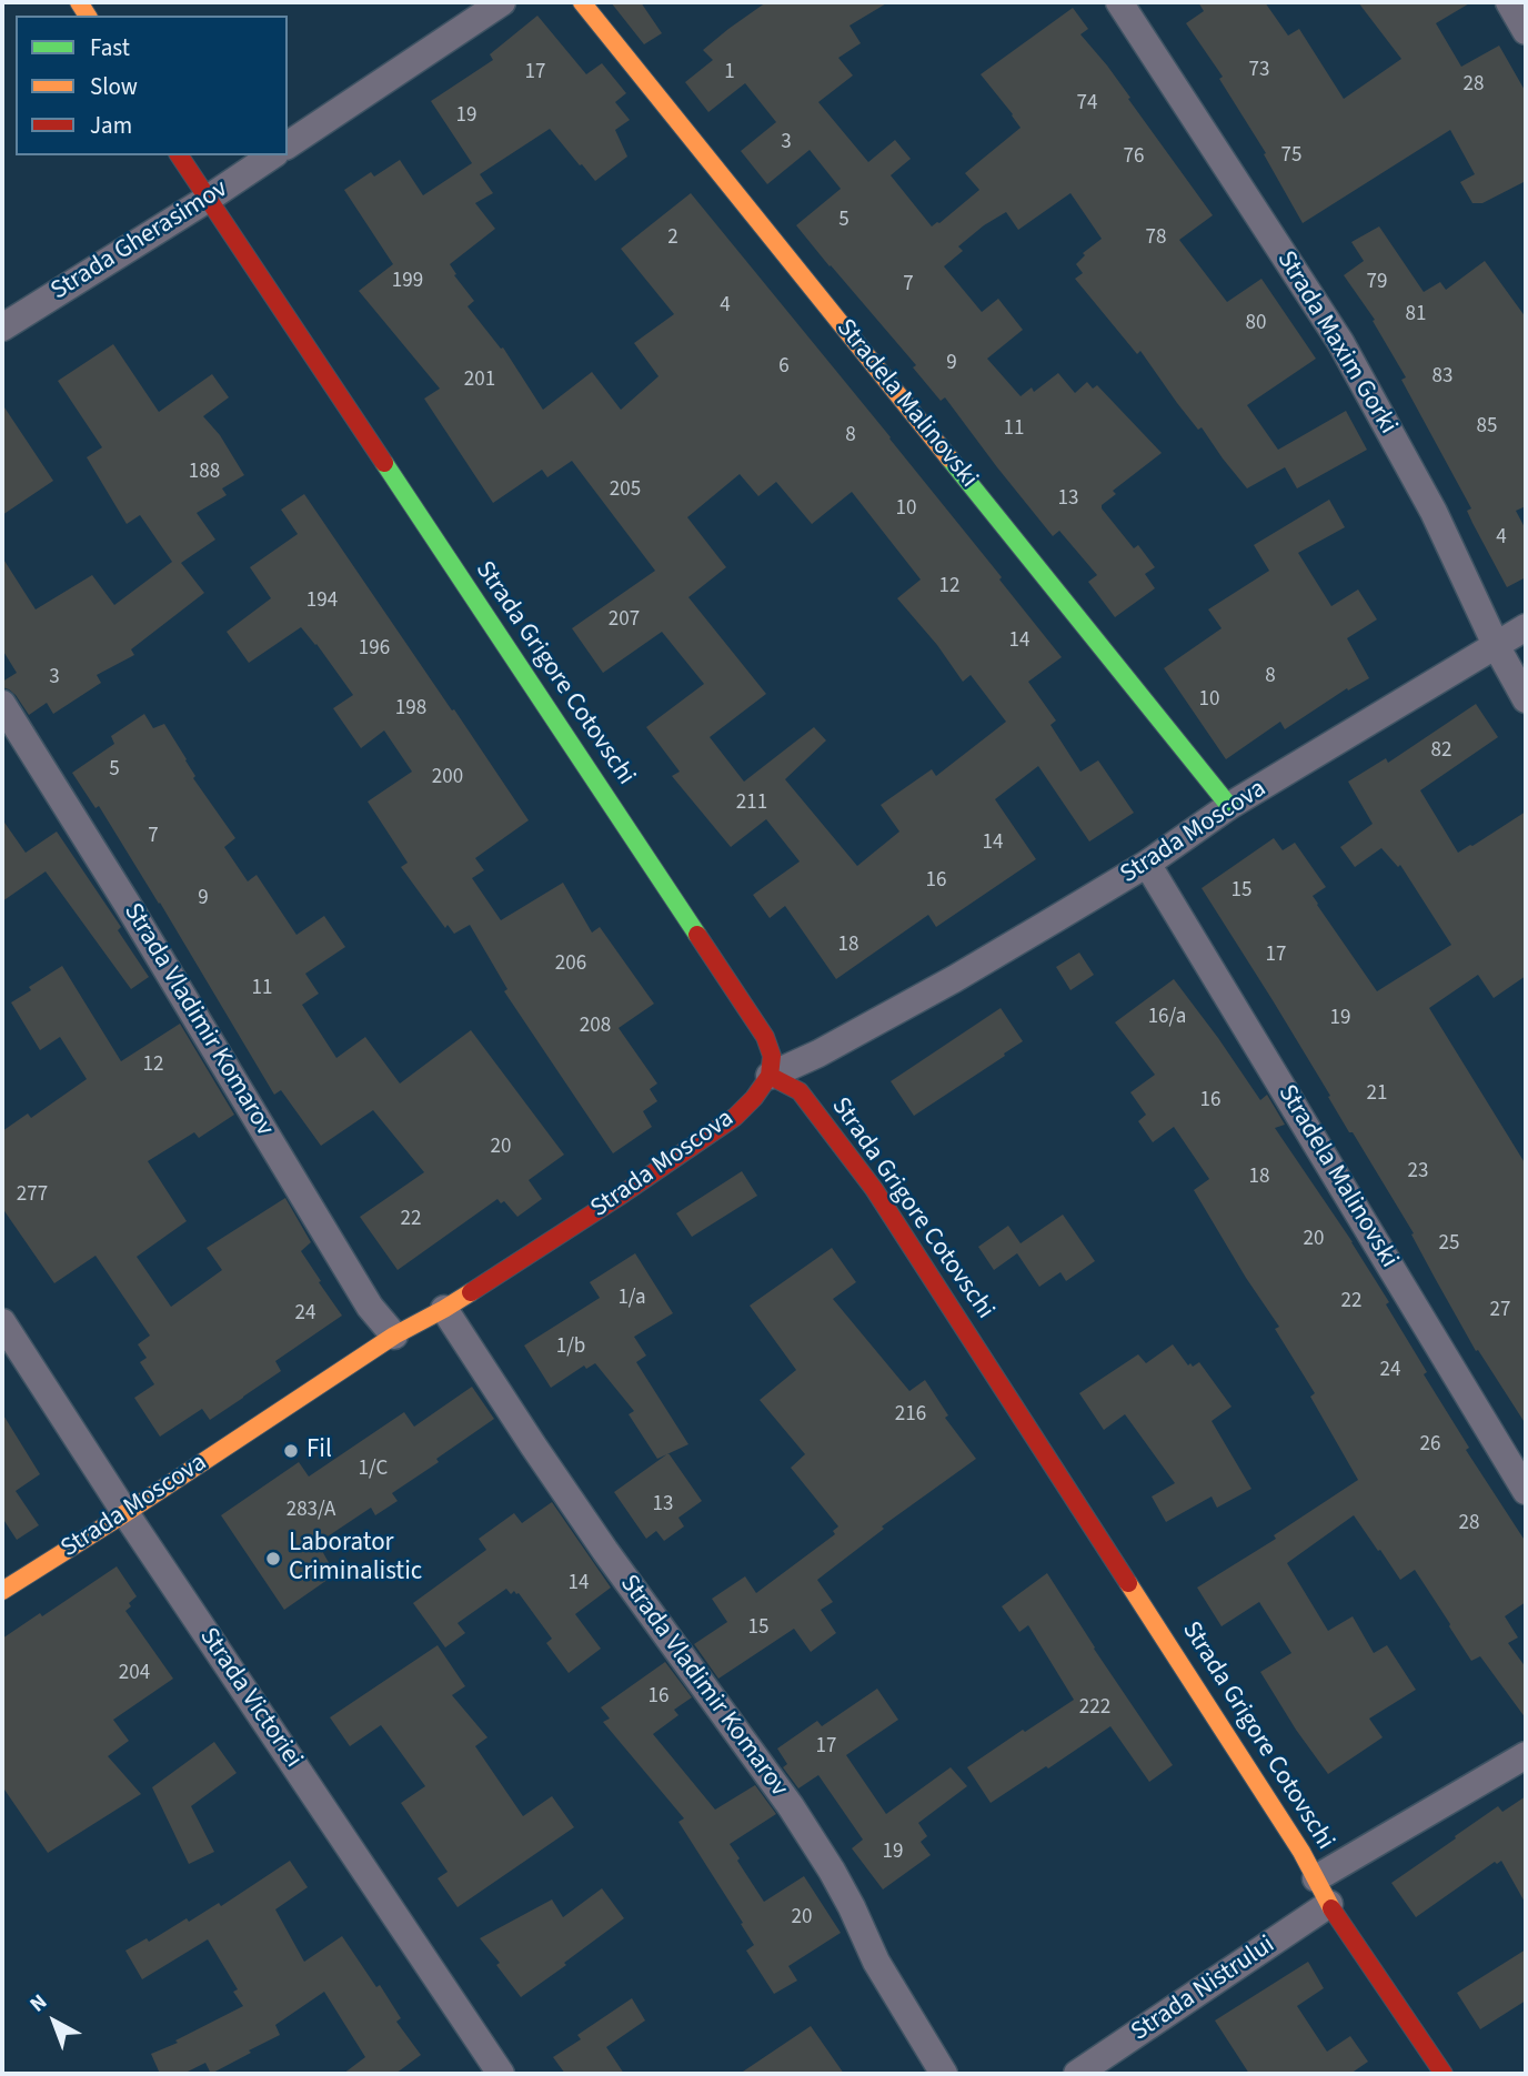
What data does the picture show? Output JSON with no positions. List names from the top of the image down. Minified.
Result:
{"streets":{"street":["Strada Gherasimov","Strada Maxim Gorki","Stradela Malinovski","Strada Grigore Cotovschi","Strada Moscova","Strada Vladimir Komarov","Strada Victoriei","Strada Nistrului"]},"crossings":[["Strada Gherasimov","Strada Grigore Cotovschi"],["Strada Maxim Gorki","Strada Moscova"],["Stradela Malinovski","Strada Moscova"],["Strada Grigore Cotovschi","Strada Moscova"],["Strada Grigore Cotovschi","Strada Nistrului"],["Strada Moscova","Strada Vladimir Komarov"],["Strada Moscova","Strada Victoriei"]],"places":["Fil","Laborator Criminalistic"],"house_numbers":["73","17","1","28","74","19","3","75","76","5","2","78","199","79","7","4","81","80","9","6","83","201","85","11","8","188","205","13","10","4","12","194","207","14","196","8","3","10","198","82","5","200","211","7","14","16","15","9","18","17","206","11","16/a","19","208","12","21","16","20","23","18","277","22","20","25","1/a","22","27","24","1/b","24","216","26","1/C","13","283/A","28","14","15","204","16","222","17","19","20"],"legend":["Fast","Slow","Jam"],"north":"top left"}
